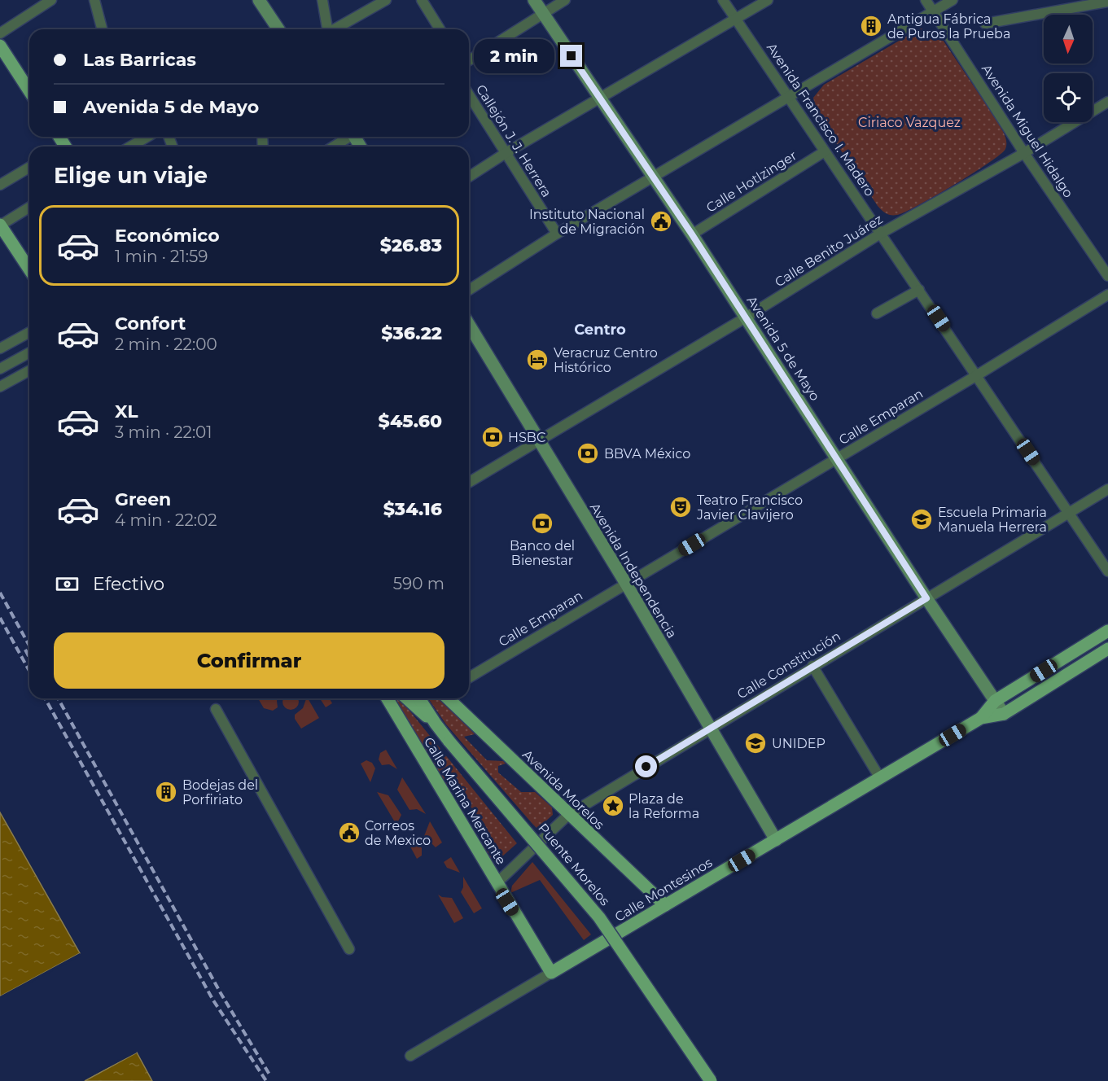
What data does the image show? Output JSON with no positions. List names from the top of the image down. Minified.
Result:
{"streets":{"main road":["Avenida Morelos","Calle Marina Mercante","Puente Morelos","Calle Montesinos"],"street":["Avenida Francisco I. Madero","Avenida Miguel Hidalgo","Callejón J. J. Herrera","Calle Hotlzinger","Calle Benito Juárez","Avenida 5 de Mayo","Calle Emparan","Avenida Independencia","Calle Constitución"]},"crossings":[["Avenida Francisco I. Madero","Calle Hotlzinger"],["Avenida Francisco I. Madero","Calle Benito Juárez"],["Avenida Francisco I. Madero","Calle Emparan"],["Avenida Francisco I. Madero","Calle Constitución"],["Avenida Miguel Hidalgo","Calle Benito Juárez"],["Calle Hotlzinger","Avenida 5 de Mayo"],["Calle Benito Juárez","Avenida 5 de Mayo"],["Calle Benito Juárez","Avenida Independencia"],["Avenida 5 de Mayo","Calle Emparan"],["Avenida 5 de Mayo","Calle Constitución"],["Avenida 5 de Mayo","Calle Montesinos"],["Calle Emparan","Avenida Independencia"],["Avenida Independencia","Calle Constitución"],["Avenida Independencia","Calle Montesinos"],["Calle Constitución","Avenida Morelos"],["Calle Constitución","Calle Marina Mercante"],["Avenida Morelos","Calle Montesinos"],["Calle Marina Mercante","Puente Morelos"],["Calle Marina Mercante","Calle Montesinos"]],"districts":["Centro"],"parks":["Ciriaco Vazquez"],"places":{"building":["Antigua Fábrica de Puros la Prueba","Bodejas del Porfiriato"],"public building":["Instituto Nacional de Migración","Correos de Mexico"],"hotel":["Veracruz Centro Histórico"],"bank":["HSBC","BBVA México","Banco del Bienestar"],"theatre":["Teatro Francisco Javier Clavijero"],"school or university":["Escuela Primaria Manuela Herrera","UNIDEP"],"place":["Plaza de la Reforma"]},"north":"bottom","page":{"banner":["Las Barricas","Avenida 5 de Mayo"],"bubble":"2 min","heading":"Elige un viaje","list":[{"name":"Económico","note":"1 min · 21:59","value":"$26.83"},{"name":"Confort","note":"2 min · 22:00","value":"$36.22"},{"name":"XL","note":"3 min · 22:01","value":"$45.60"},{"name":"Green","note":"4 min · 22:02","value":"$34.16"}],"pay":["Efectivo","590 m"],"buttons":"Confirmar"}}
